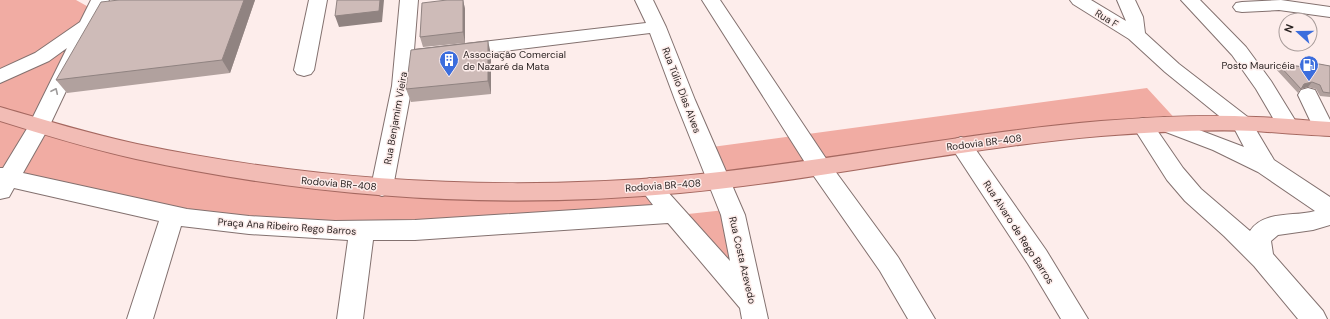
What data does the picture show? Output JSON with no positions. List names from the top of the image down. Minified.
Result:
{"streets":{"main road":["Rodovia BR-408"],"street":["Rua F","Rua Túlio Dias Alves","Rua Benjamim Vieira","Praça Ana Ribeiro Rego Barros","Rua Alvaro de Rego Barros","Rua Costa Azevedo"]},"crossings":[["Rua F","Rodovia BR-408"],["Rua Túlio Dias Alves","Rodovia BR-408"],["Rua Túlio Dias Alves","Rua Costa Azevedo"],["Rua Benjamim Vieira","Rodovia BR-408"],["Rodovia BR-408","Rua Alvaro de Rego Barros"],["Rodovia BR-408","Rua Costa Azevedo"]],"places":{"building":["Associação Comercial de Nazaré da Mata"],"fuel station":["Posto Mauricéia"]},"north":"left"}
